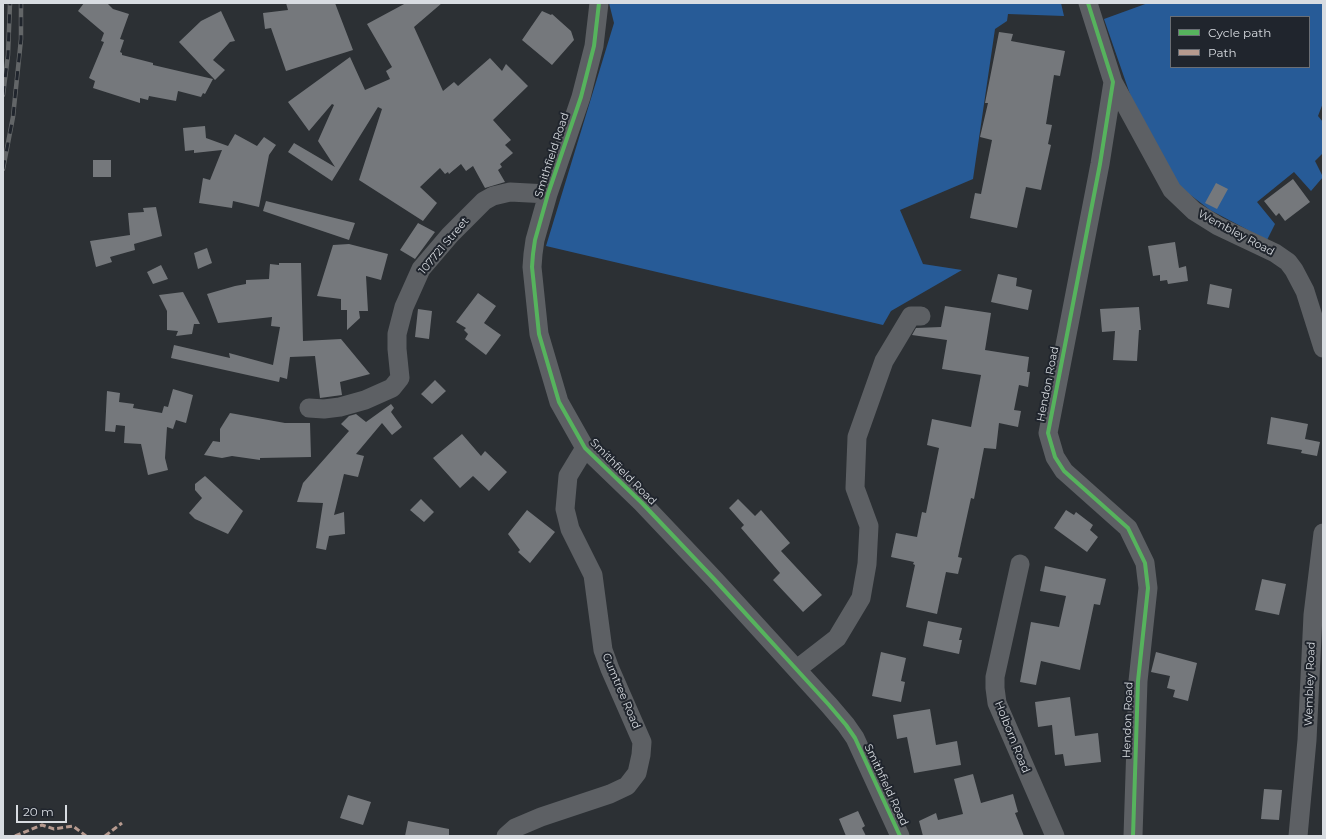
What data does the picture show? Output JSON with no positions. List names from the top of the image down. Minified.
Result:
{"streets":{"street":["Smithfield Road","Wembley Road","107721 Street","Hendon Road","Gumtree Road","Holborn Road"]},"crossings":[["Smithfield Road","107721 Street"],["Smithfield Road","Gumtree Road"],["Wembley Road","Hendon Road"]],"legend":["Cycle path","Path"],"scale_bar":"20 m"}
